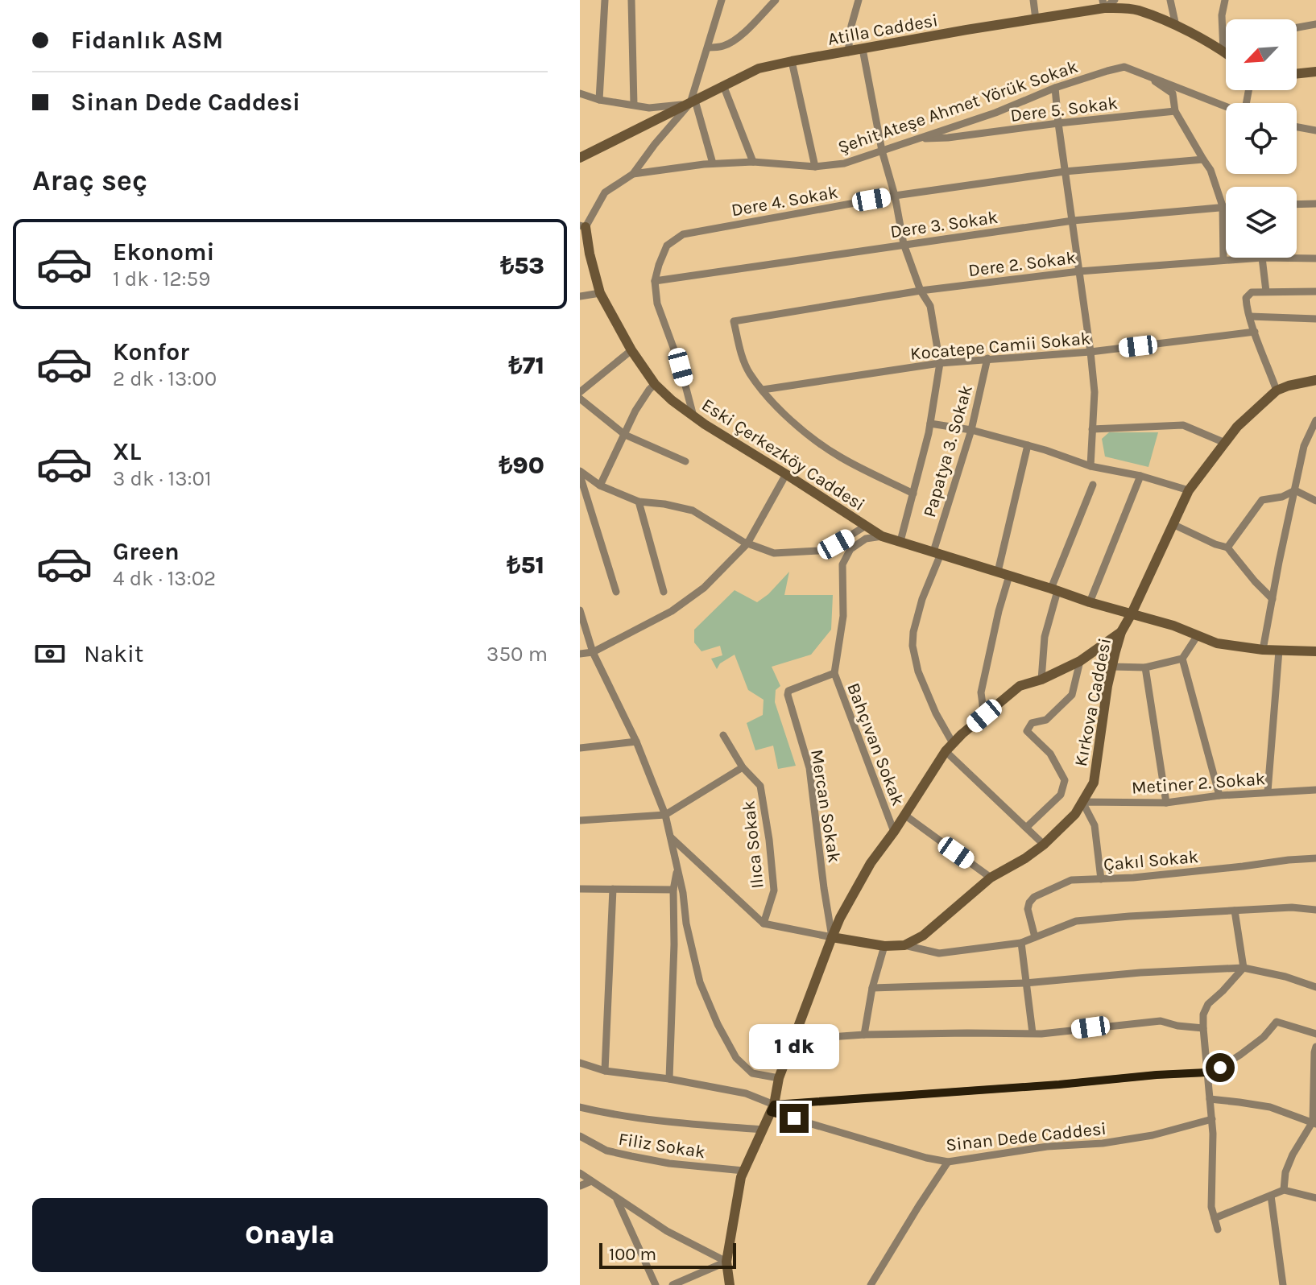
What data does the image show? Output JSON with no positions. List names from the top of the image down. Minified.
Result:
{"streets":{"street":["Atilla Caddesi","Şehit Ateşe Ahmet Yörük Sokak","Dere 5. Sokak","Dere 4. Sokak","Dere 3. Sokak","Dere 2. Sokak","Kocatepe Camii Sokak","Papatya 3. Sokak","Eski Çerkezköy Caddesi","Kırkova Caddesi","Bahçıvan Sokak","Metiner 2. Sokak","Mercan Sokak","Ilıca Sokak","Çakıl Sokak","Sinan Dede Caddesi","Filiz Sokak"]},"crossings":[["Şehit Ateşe Ahmet Yörük Sokak","Dere 5. Sokak"],["Şehit Ateşe Ahmet Yörük Sokak","Eski Çerkezköy Caddesi"],["Dere 4. Sokak","Dere 3. Sokak"],["Dere 4. Sokak","Eski Çerkezköy Caddesi"],["Dere 2. Sokak","Kocatepe Camii Sokak"],["Kocatepe Camii Sokak","Papatya 3. Sokak"],["Papatya 3. Sokak","Eski Çerkezköy Caddesi"],["Papatya 3. Sokak","Kırkova Caddesi"],["Eski Çerkezköy Caddesi","Kırkova Caddesi"],["Eski Çerkezköy Caddesi","Bahçıvan Sokak"],["Kırkova Caddesi","Metiner 2. Sokak"],["Kırkova Caddesi","Mercan Sokak"],["Bahçıvan Sokak","Mercan Sokak"]],"scale_bar":"100 m","north":"bottom left","page":{"banner":["Fidanlık ASM","Sinan Dede Caddesi"],"heading":"Araç seç","list":[{"name":"Ekonomi","note":"1 dk · 12:59","value":"₺53"},{"name":"Konfor","note":"2 dk · 13:00","value":"₺71"},{"name":"XL","note":"3 dk · 13:01","value":"₺90"},{"name":"Green","note":"4 dk · 13:02","value":"₺51"}],"pay":["Nakit","350 m"],"bubble":"1 dk","buttons":"Onayla","scale":"100 m"}}
